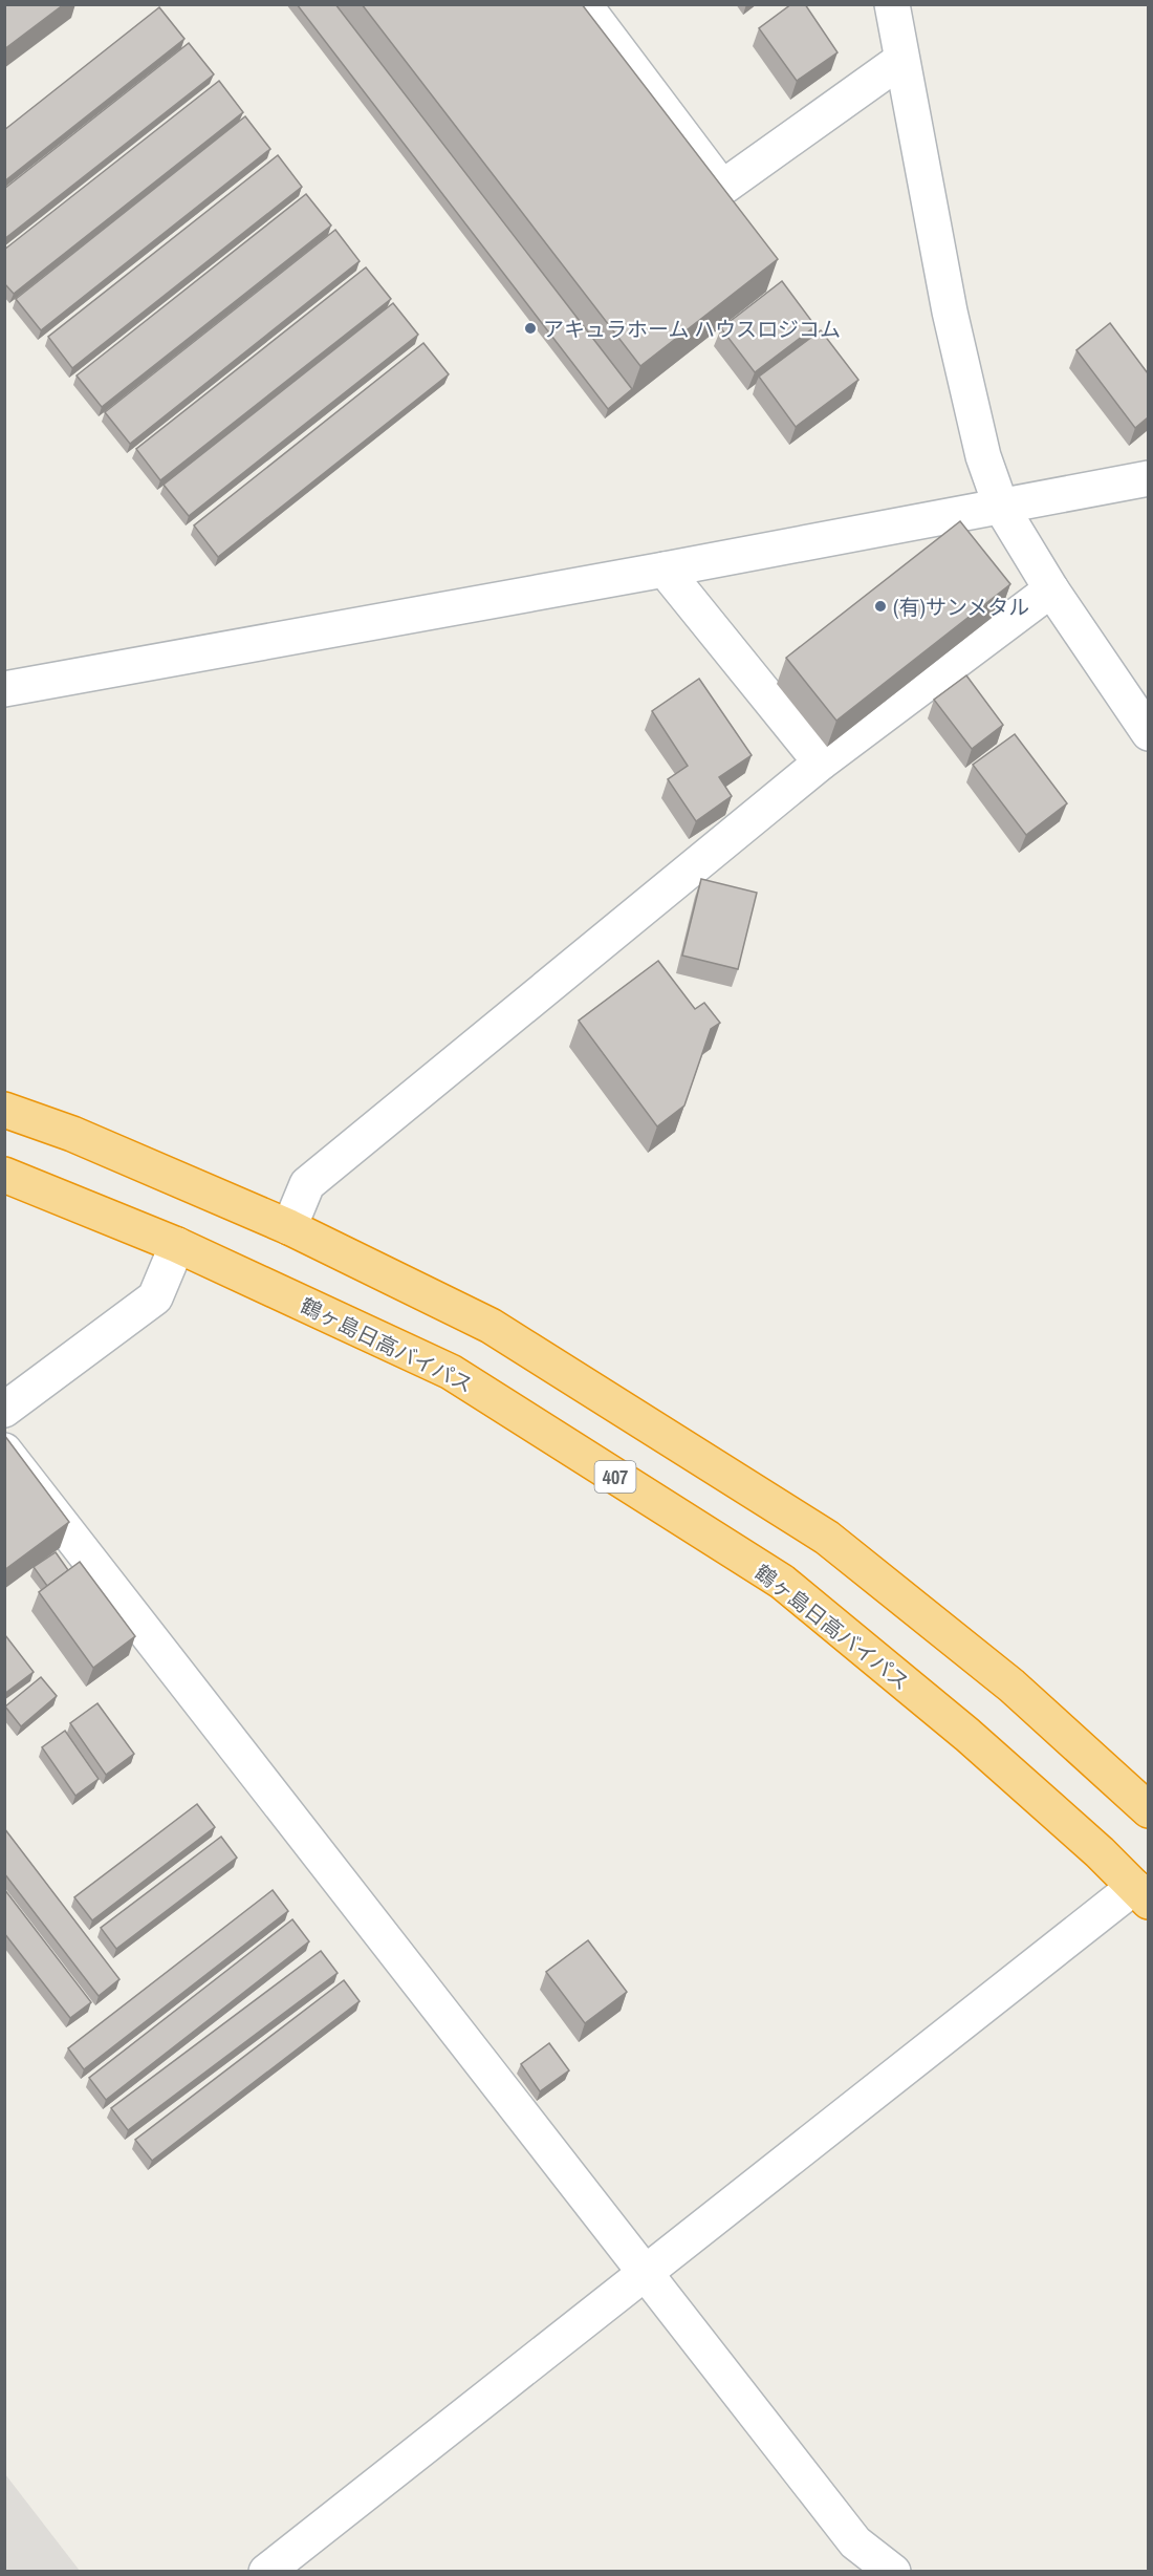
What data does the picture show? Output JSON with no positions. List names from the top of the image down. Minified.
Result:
{"streets":{"highway":["鶴ヶ島日高バイパス","407"]},"places":["アキュラホーム ハウスロジコム","(有)サンメタル"]}
